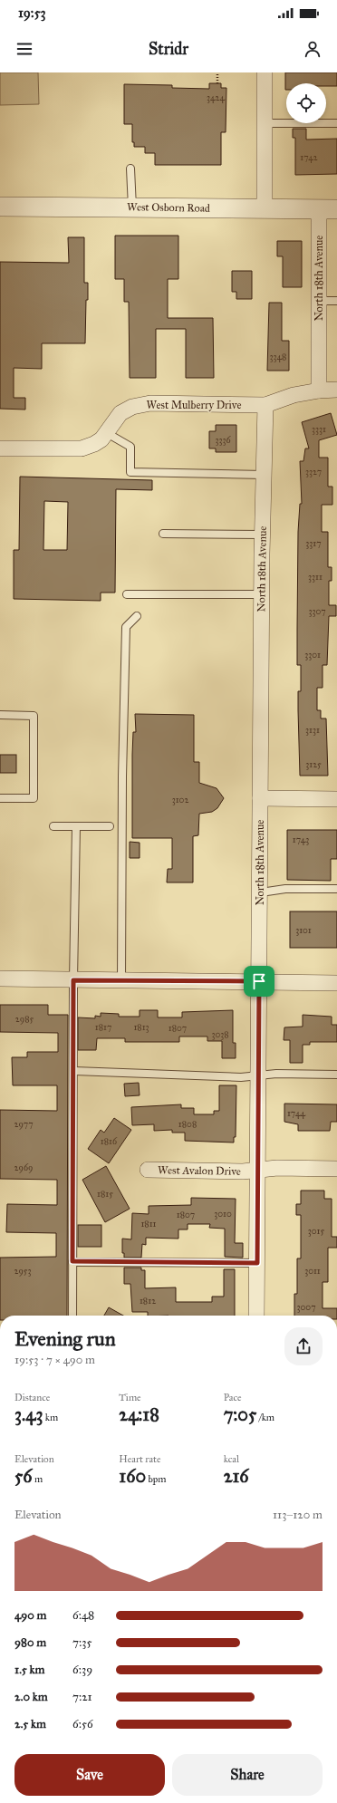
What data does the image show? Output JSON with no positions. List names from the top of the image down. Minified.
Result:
{"streets":{"street":["West Osborn Road","North 18th Avenue","West Mulberry Drive","West Avalon Drive"]},"crossings":[["West Osborn Road","North 18th Avenue"],["North 18th Avenue","West Mulberry Drive"],["North 18th Avenue","West Avalon Drive"]],"house_numbers":["3424","1742","3348","3331","3336","3327","3317","3311","3307","3301","3131","3125","3102","1743","3101","2985","1817","1813","1807","3038","1744","2977","1808","1816","2969","1815","3010","1807","1811","3015","2953","3011","1812","3007"],"page":{"status":"19:53","header":"Stridr","heading":["Evening run","19:53 · 7 × 490 m"],"stats":[["Distance","3.43 km"],["Time","24:18"],["Pace","7:05 /km"],["Elevation","56 m"],["Heart rate","160 bpm"],["kcal","216"]],"chart":["Elevation","113–120 m"],"list":[{"name":"490 m","note":"6:48"},{"name":"980 m","note":"7:35"},{"name":"1.5 km","note":"6:39"},{"name":"2.0 km","note":"7:21"},{"name":"2.5 km","note":"6:56"}],"buttons":["Save","Share"]}}
